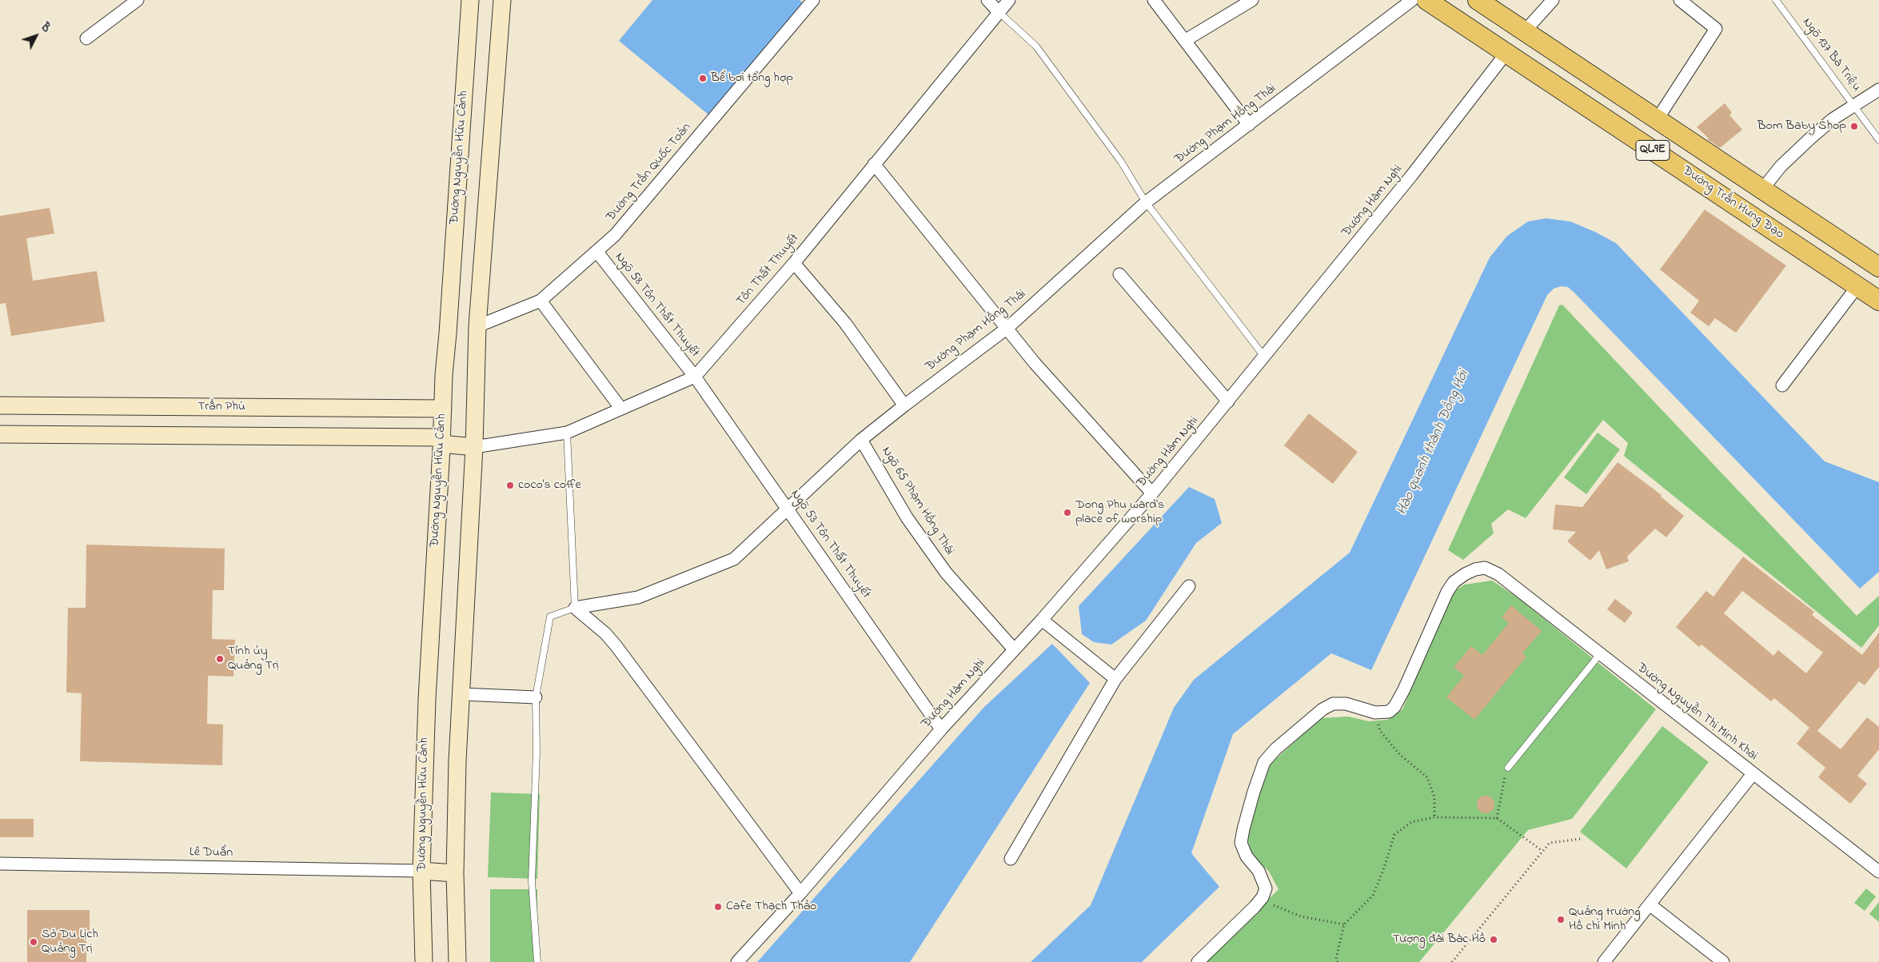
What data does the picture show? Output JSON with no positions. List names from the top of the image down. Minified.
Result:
{"streets":{"main road":["QL.9E","Đường Nguyễn Hữu Cảnh","Đường Trần Hưng Đạo","Trần Phú"],"street":["Đường Phạm Hồng Thái","Đường Trần Quốc Toản","Đường Hàm Nghi","Tôn Thất Thuyết","Ngõ 58 Tôn Thất Thuyết","Ngõ 65 Phạm Hồng Thái","Ngõ 53 Tôn Thất Thuyết","Đường Nguyễn Thị Minh Khai","Lê Duẩn"],"lane":["Ngõ 137 Bà Triệu"]},"crossings":[["Đường Phạm Hồng Thái","Ngõ 65 Phạm Hồng Thái"],["Đường Phạm Hồng Thái","Ngõ 53 Tôn Thất Thuyết"],["Đường Nguyễn Hữu Cảnh","Trần Phú"],["Đường Nguyễn Hữu Cảnh","Lê Duẩn"],["Đường Trần Quốc Toản","Ngõ 58 Tôn Thất Thuyết"],["Đường Hàm Nghi","Đường Trần Hưng Đạo"],["Đường Hàm Nghi","Ngõ 65 Phạm Hồng Thái"],["Đường Hàm Nghi","Ngõ 53 Tôn Thất Thuyết"],["Tôn Thất Thuyết","Ngõ 58 Tôn Thất Thuyết"],["Tôn Thất Thuyết","Ngõ 53 Tôn Thất Thuyết"],["Ngõ 58 Tôn Thất Thuyết","Ngõ 53 Tôn Thất Thuyết"]],"water":["Hào quanh thành Đồng Hới"],"places":["Bể bơi tổng hợp","Bom Baby Shop","coco's coffe","Dong Phu ward's place of worship","Tỉnh ủy Quảng Trị","Cafe Thạch Thảo","Quảng trường Hồ chí Minh","Tượng đài Bác Hồ","Sở Du Lịch Quảng Trị"],"north":"top right"}
